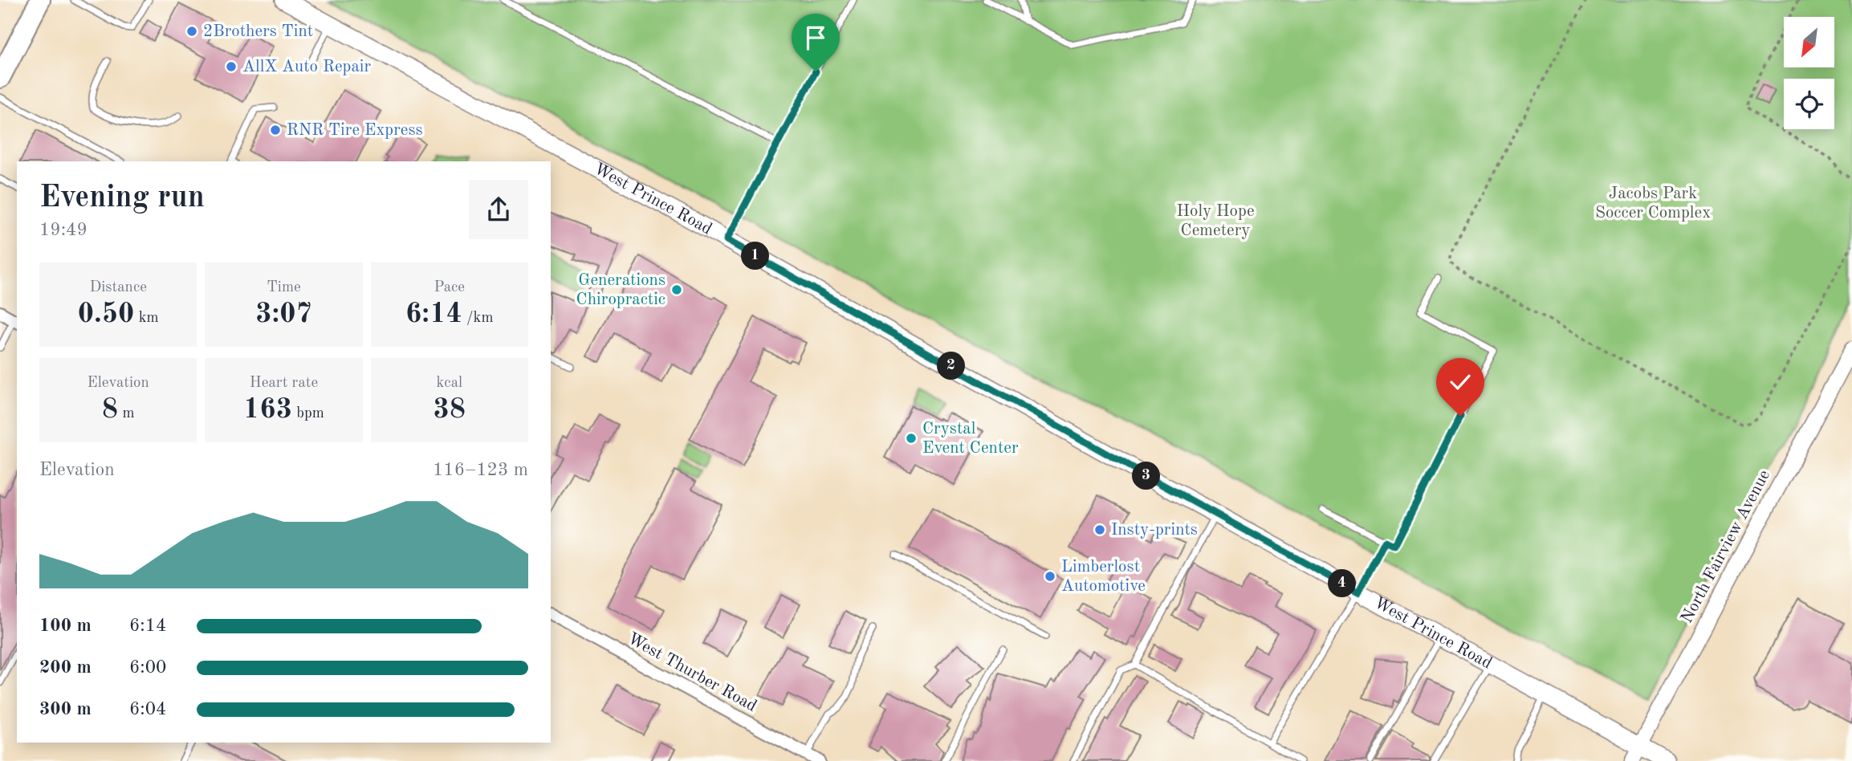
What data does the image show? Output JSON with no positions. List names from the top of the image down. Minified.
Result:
{"streets":{"main road":["West Prince Road"],"street":["North Fairview Avenue","West Thurber Road"]},"crossings":[["West Prince Road","North Fairview Avenue"]],"parks":["Jacobs Park Soccer Complex","Holy Hope Cemetery"],"places":["2Brothers Tint","AllX Auto Repair","RNR Tire Express","Generations Chiropractic","Crystal Event Center","Insty-prints","Limberlost Automotive"],"north":"bottom left","page":{"heading":["Evening run","19:49"],"pins":["1","2","3","4"],"stats":[["Distance","0.50 km"],["Time","3:07"],["Pace","6:14 /km"],["Elevation","8 m"],["Heart rate","163 bpm"],["kcal","38"]],"chart":["Elevation","116–123 m"],"list":[{"name":"100 m","note":"6:14"},{"name":"200 m","note":"6:00"},{"name":"300 m","note":"6:04"}]}}
